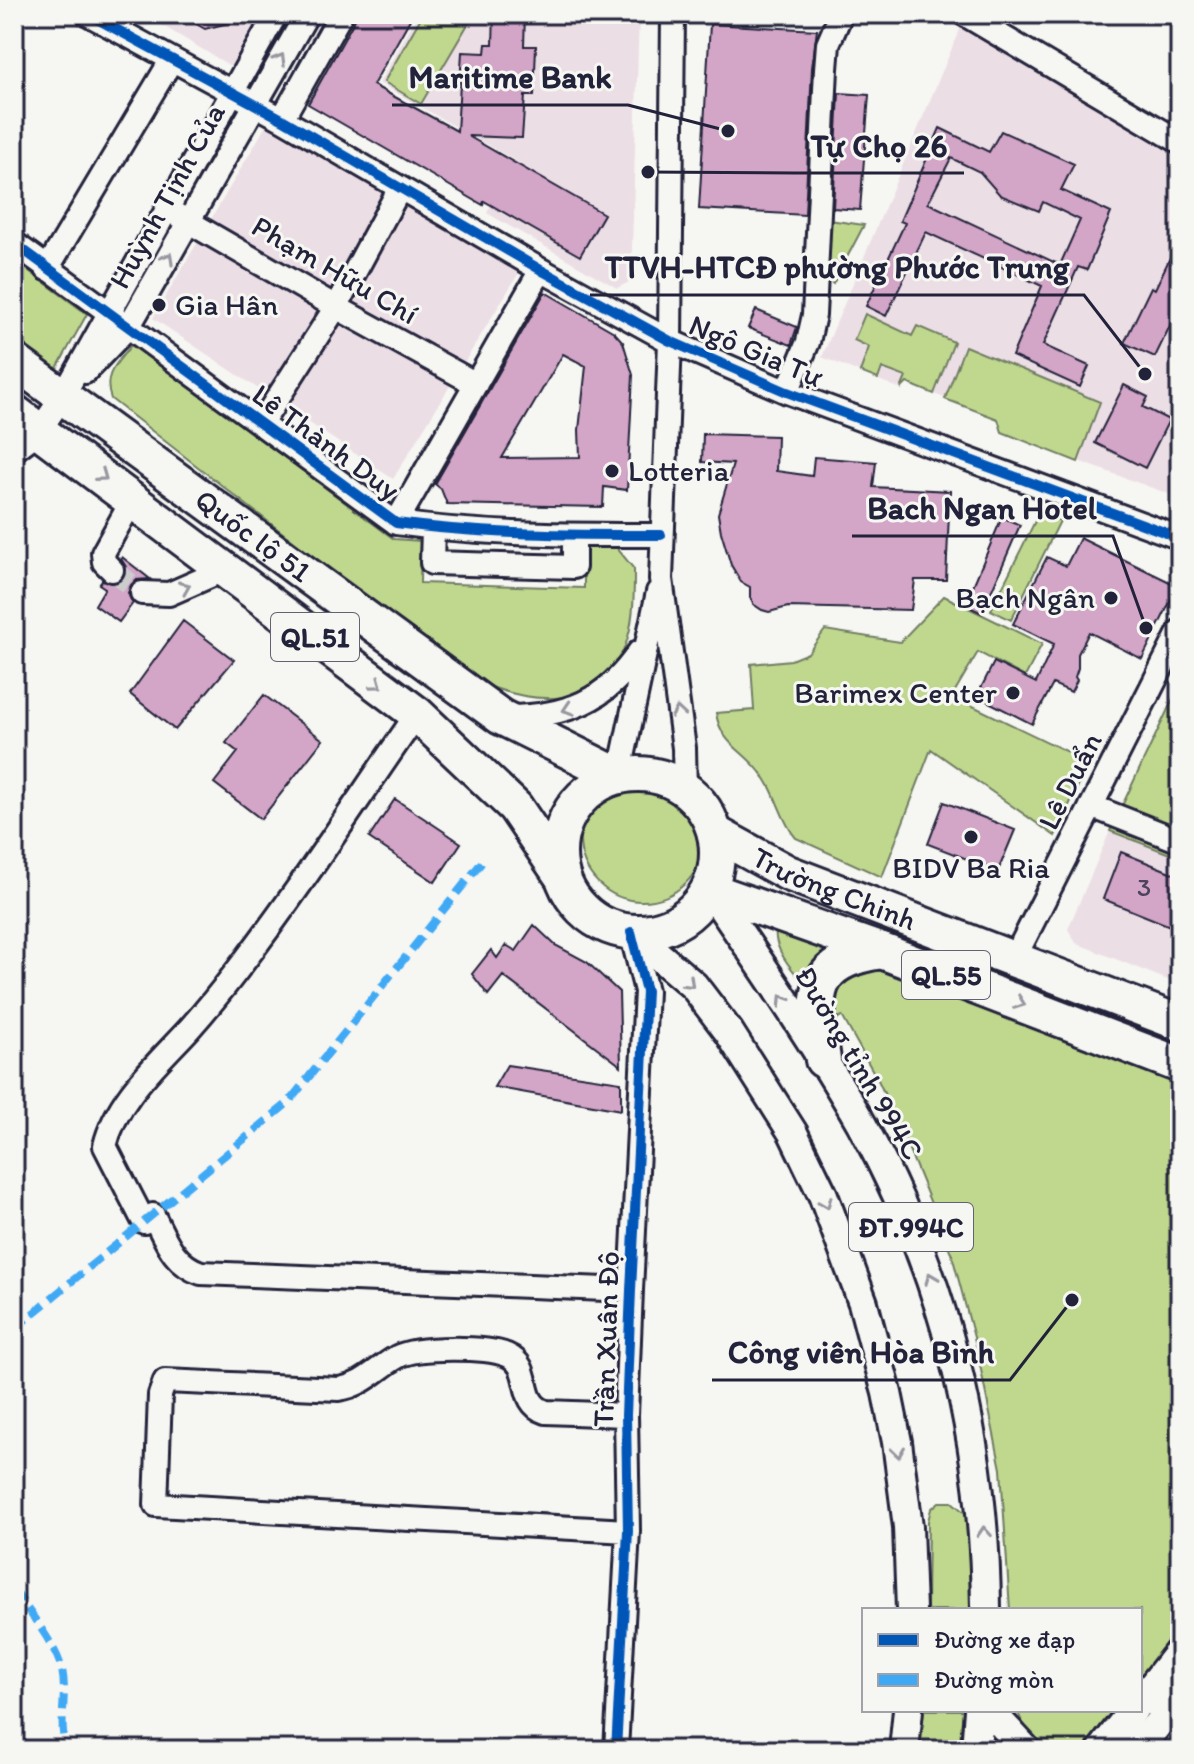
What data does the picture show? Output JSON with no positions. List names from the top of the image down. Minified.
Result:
{"streets":{"highway":["Quốc lộ 51","QL.51","Trường Chinh","QL.55"],"main road":["Đường tỉnh 994C","ĐT.994C"],"street":["Huỳnh Tịnh Của","Phạm Hữu Chí","Ngô Gia Tự","Lê Thành Duy","Lê Duẩn","Trần Xuân Độ"]},"crossings":[["Huỳnh Tịnh Của","Phạm Hữu Chí"],["Huỳnh Tịnh Của","Ngô Gia Tự"],["Huỳnh Tịnh Của","Lê Thành Duy"],["Huỳnh Tịnh Của","Quốc lộ 51"],["Quốc lộ 51","Trường Chinh"],["Quốc lộ 51","Đường tỉnh 994C"],["Quốc lộ 51","ĐT.994C"],["Quốc lộ 51","Trần Xuân Độ"],["Lê Duẩn","Trường Chinh"],["Trường Chinh","Đường tỉnh 994C"],["Trường Chinh","ĐT.994C"],["Trường Chinh","Trần Xuân Độ"],["Đường tỉnh 994C","ĐT.994C"],["Đường tỉnh 994C","Trần Xuân Độ"],["ĐT.994C","Trần Xuân Độ"]],"places":["Maritime Bank","Tự Chọ 26","Gia Hân","TTVH-HTCĐ phường Phước Trung","Lotteria","Bạch Ngân","Bach Ngan Hotel","Barimex Center","BIDV Ba Ria","Công viên Hòa Bình"],"house_numbers":["3"],"legend":["Đường xe đạp","Đường mòn"]}
